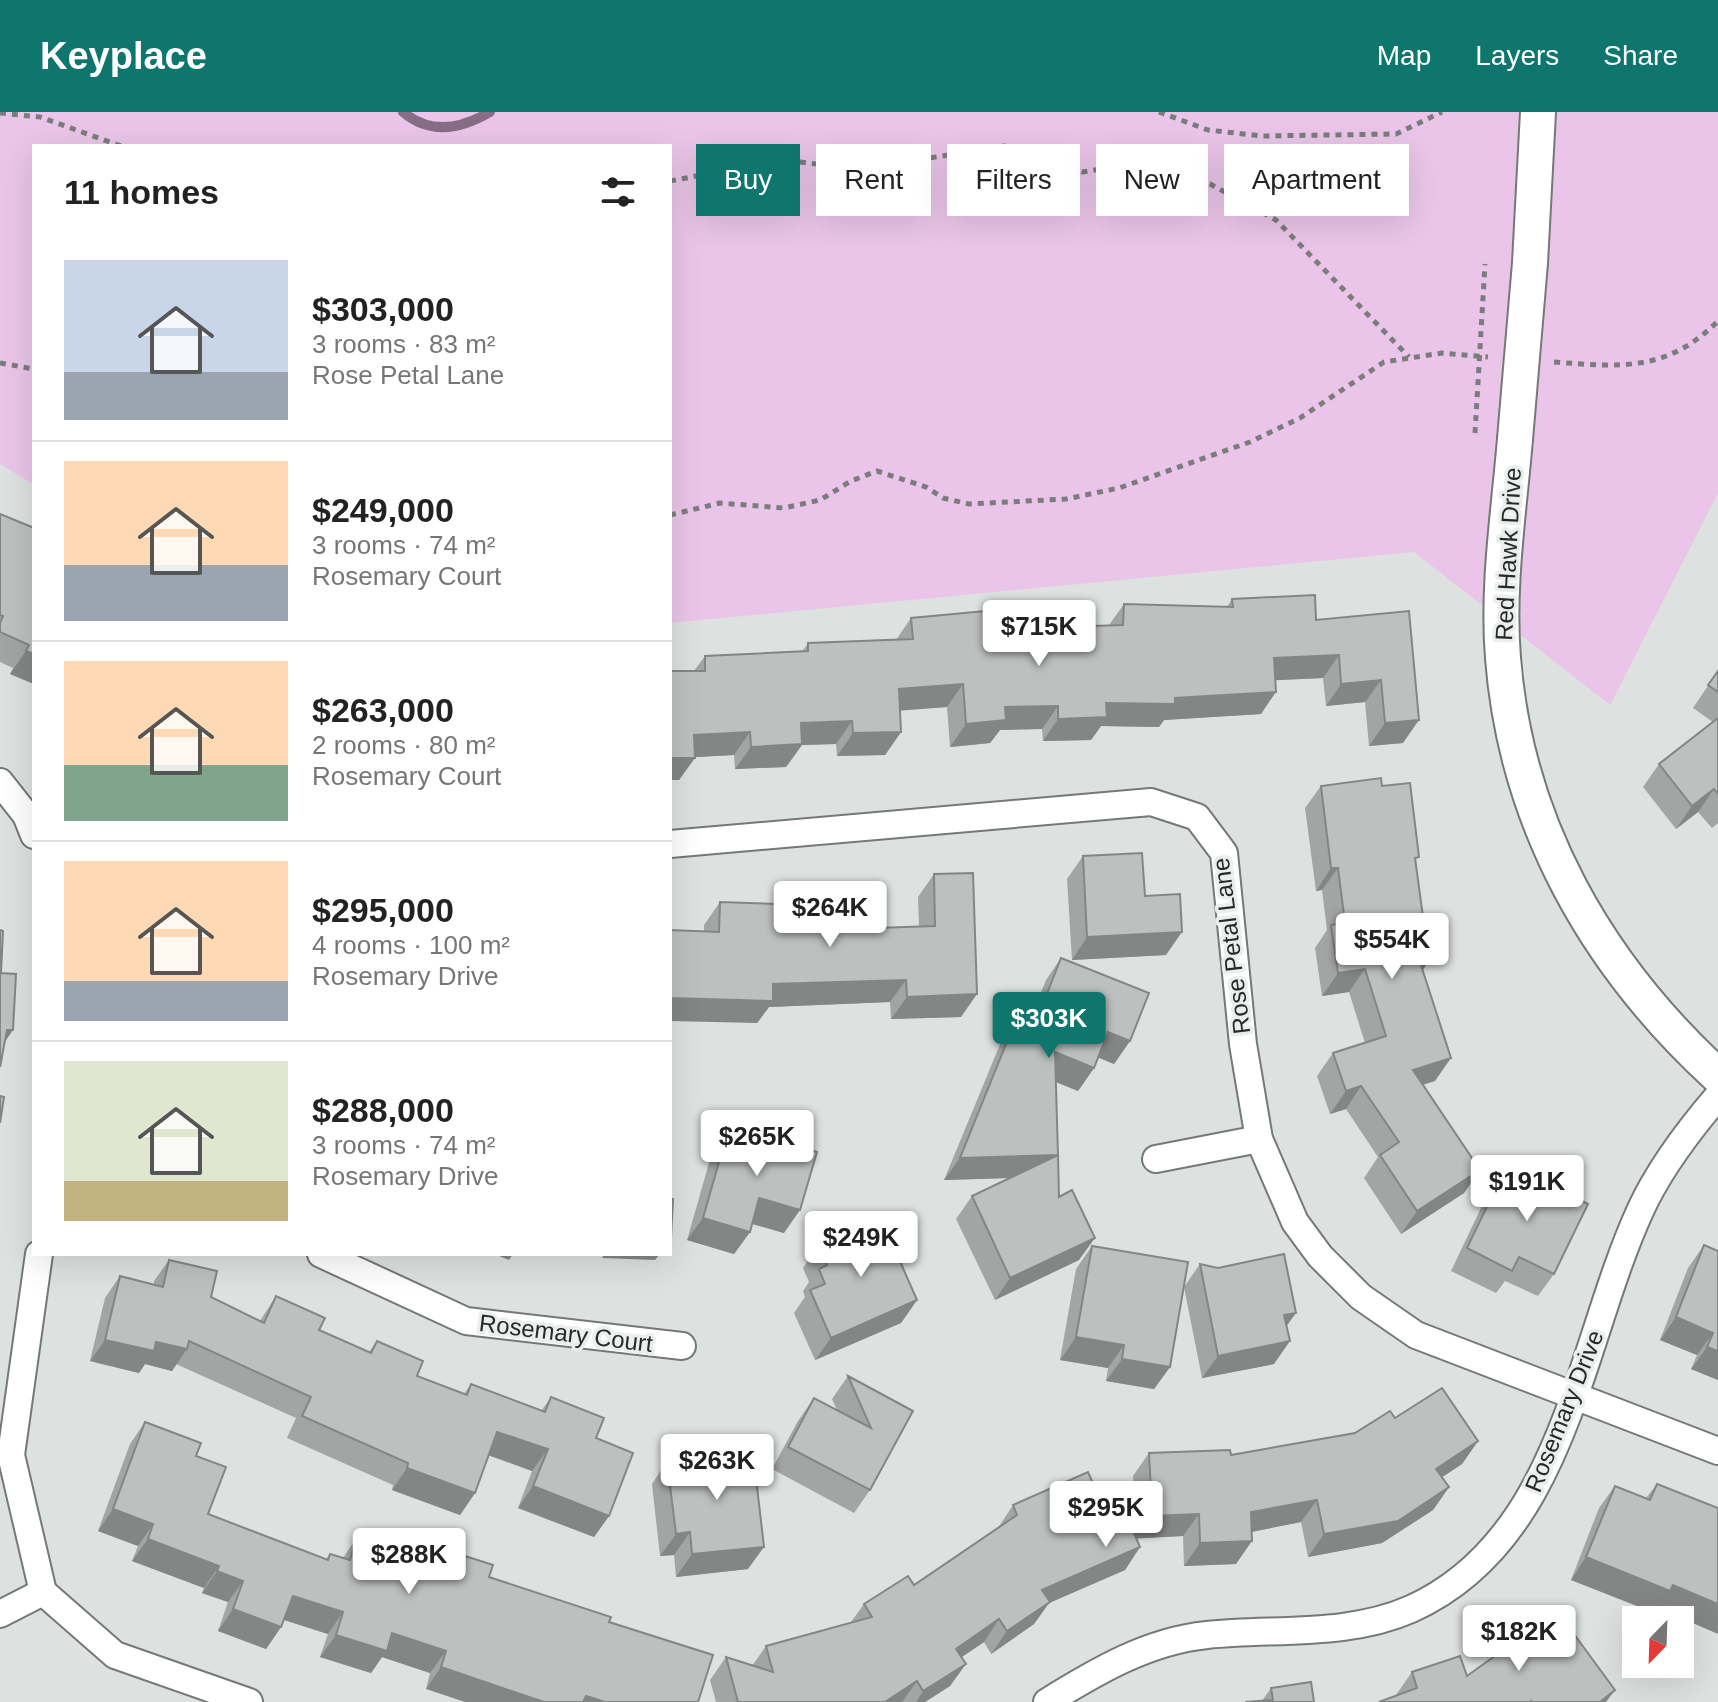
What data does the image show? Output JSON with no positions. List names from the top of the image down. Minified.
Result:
{"streets":{"street":["Red Hawk Drive","Rose Petal Lane","Rosemary Court","Rosemary Drive"]},"crossings":[["Rose Petal Lane","Rosemary Drive"]],"north":"bottom left","page":{"header":"Keyplace","nav":["Map","Layers","Share"],"chip":["Buy","Rent","Filters","New","Apartment"],"heading":"11 homes","list":[{"name":"$303,000","note":"3 rooms · 83 m² · Rose Petal Lane"},{"name":"$249,000","note":"3 rooms · 74 m² · Rosemary Court"},{"name":"$263,000","note":"2 rooms · 80 m² · Rosemary Court"},{"name":"$295,000","note":"4 rooms · 100 m² · Rosemary Drive"},{"name":"$288,000","note":"3 rooms · 74 m² · Rosemary Drive"}],"price":["$715K","$264K","$554K","$303K","$265K","$191K","$249K","$263K","$295K","$288K","$182K"]}}
